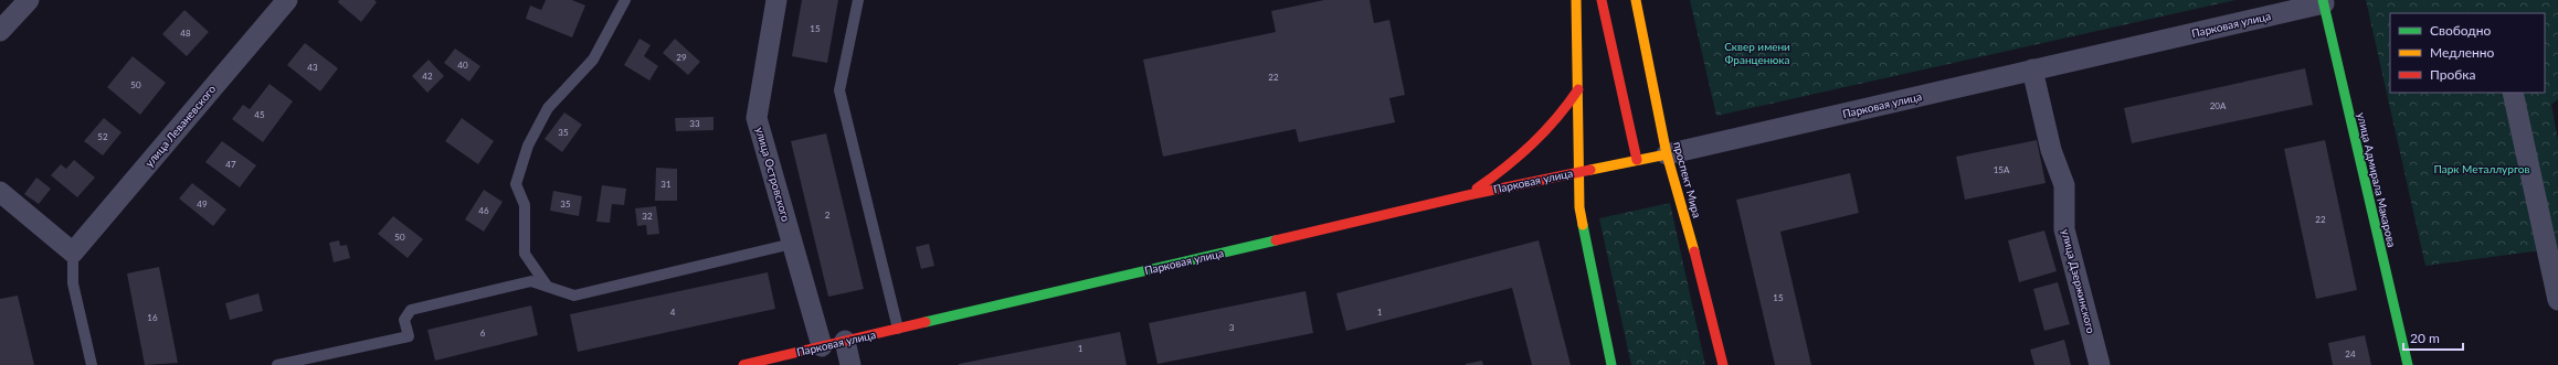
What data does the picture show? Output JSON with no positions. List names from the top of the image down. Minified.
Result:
{"streets":{"main road":["Парковая улица","проспект Мира","улица Адмирала Макарова"],"street":["улица Леваневского","улица Островского","улица Дзержинского"]},"crossings":[["Парковая улица","улица Островского"],["Парковая улица","проспект Мира"],["Парковая улица","улица Адмирала Макарова"],["Парковая улица","улица Дзержинского"]],"parks":["Сквер имени Франценюка","Парк Металлургов"],"house_numbers":["15","48","29","40","43","42","22","50","20А","45","33","35","52","47","15А","31","49","35","46","2","32","22","50","15","4","1","16","3","6","1","24"],"legend":["Свободно","Медленно","Пробка"],"scale_bar":"20 m"}
